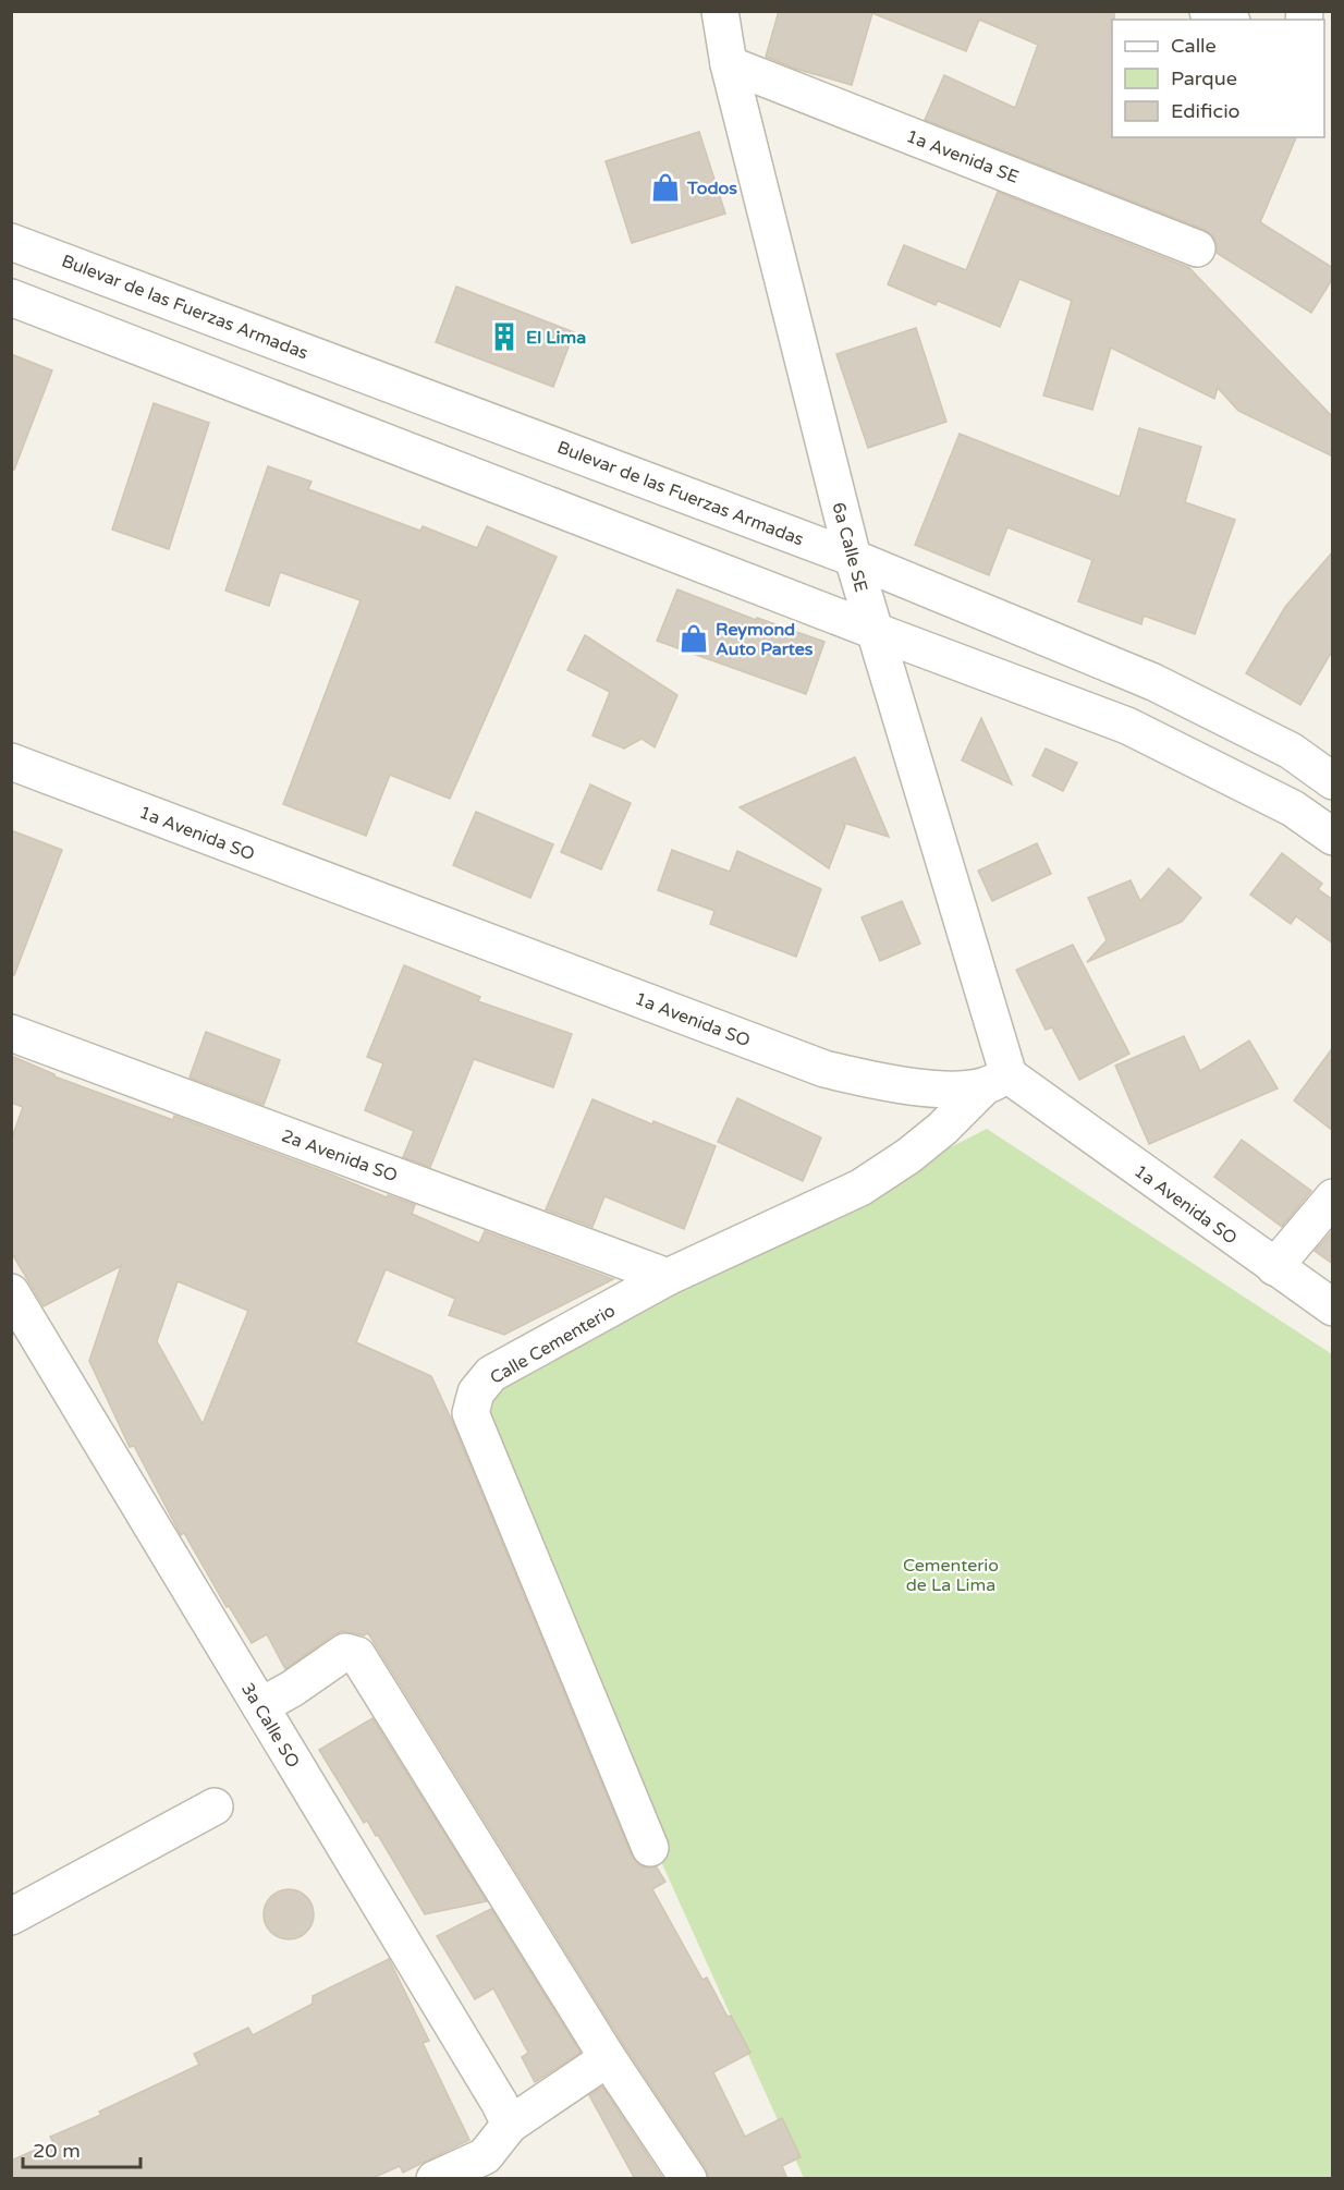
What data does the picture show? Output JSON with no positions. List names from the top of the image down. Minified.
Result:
{"streets":{"street":["1a Avenida SE","Bulevar de las Fuerzas Armadas","6a Calle SE","1a Avenida SO","2a Avenida SO","Calle Cementerio","3a Calle SO"]},"crossings":[["1a Avenida SE","6a Calle SE"],["Bulevar de las Fuerzas Armadas","6a Calle SE"],["6a Calle SE","1a Avenida SO"],["6a Calle SE","Calle Cementerio"],["1a Avenida SO","Calle Cementerio"],["2a Avenida SO","Calle Cementerio"]],"parks":["Cementerio de La Lima"],"places":{"shop":["Todos","Reymond Auto Partes"],"building":["El Lima"]},"legend":["Calle","Parque","Edificio"],"scale_bar":"20 m"}
